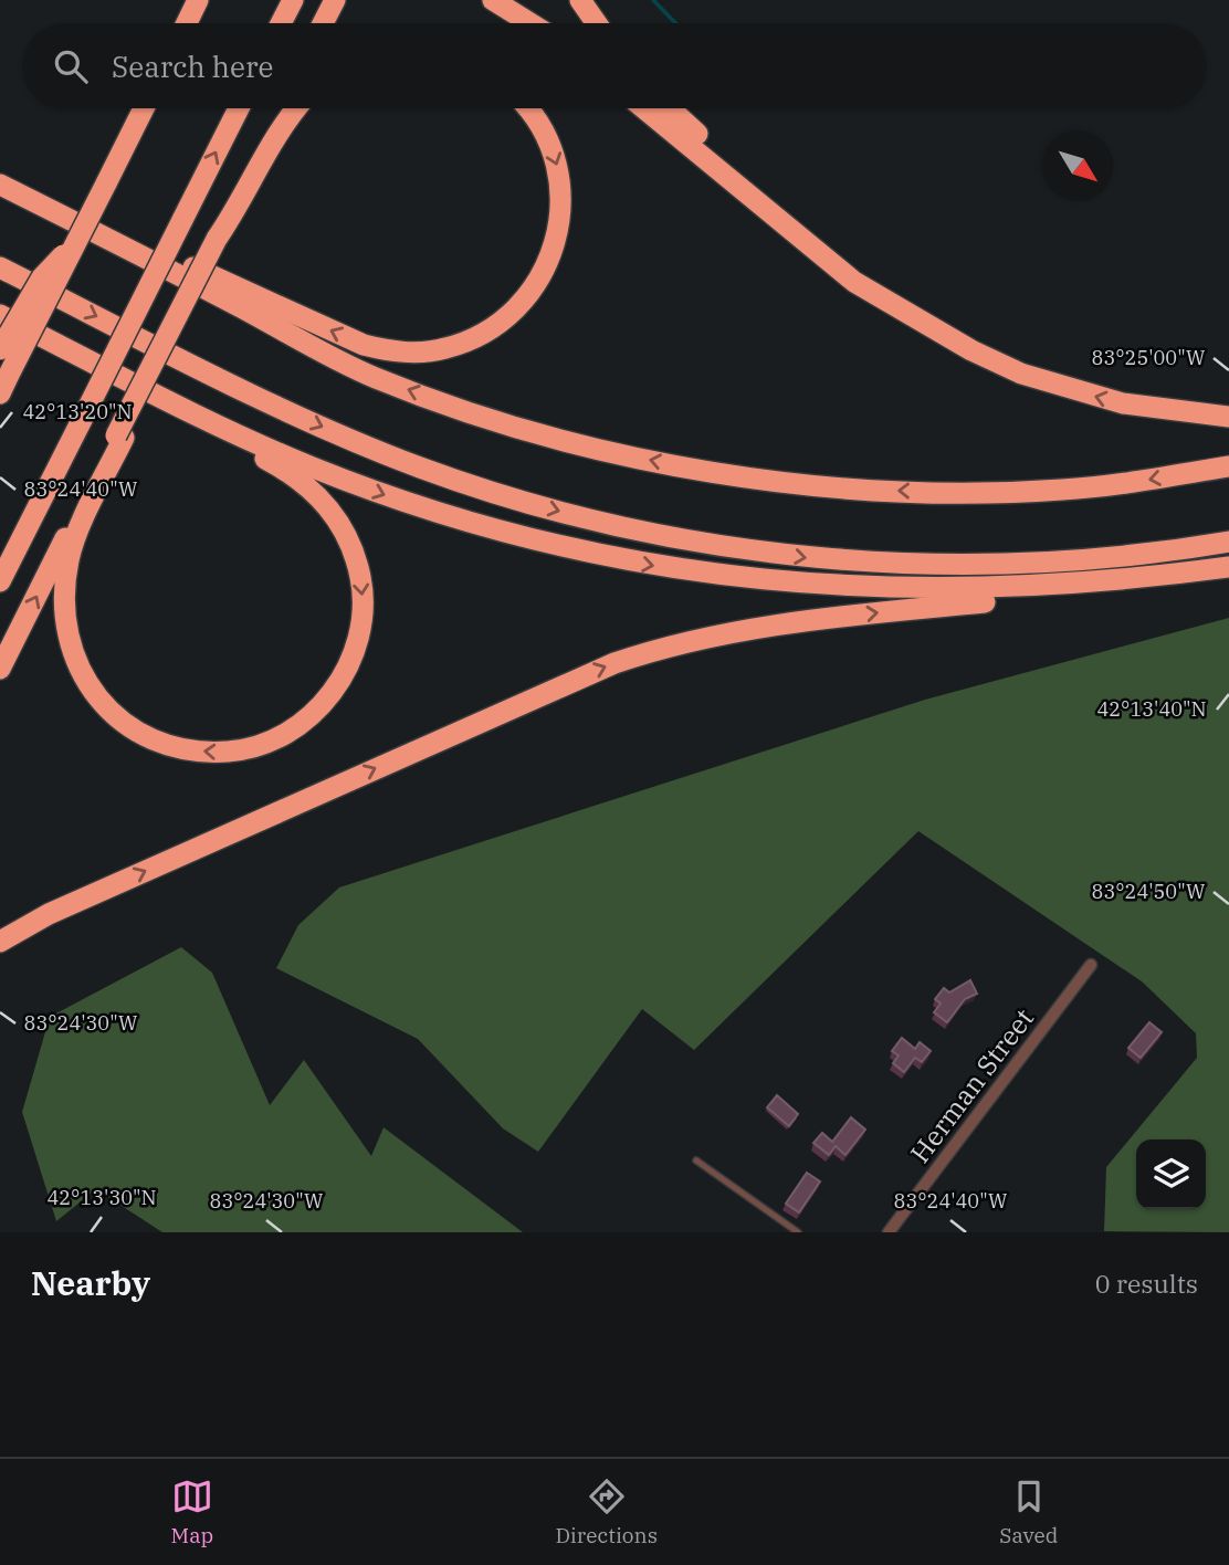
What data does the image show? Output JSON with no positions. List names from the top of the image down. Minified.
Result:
{"streets":{"street":["Herman Street"]},"north":"bottom right","page":{"search":"Search here","heading":["Nearby","0 results"],"nav":["Map","Directions","Saved"]},"coordinates":["83°25'00\"W","42°13'20\"N","83°24'40\"W","42°13'40\"N","83°24'50\"W","83°24'30\"W","42°13'30\"N"]}
